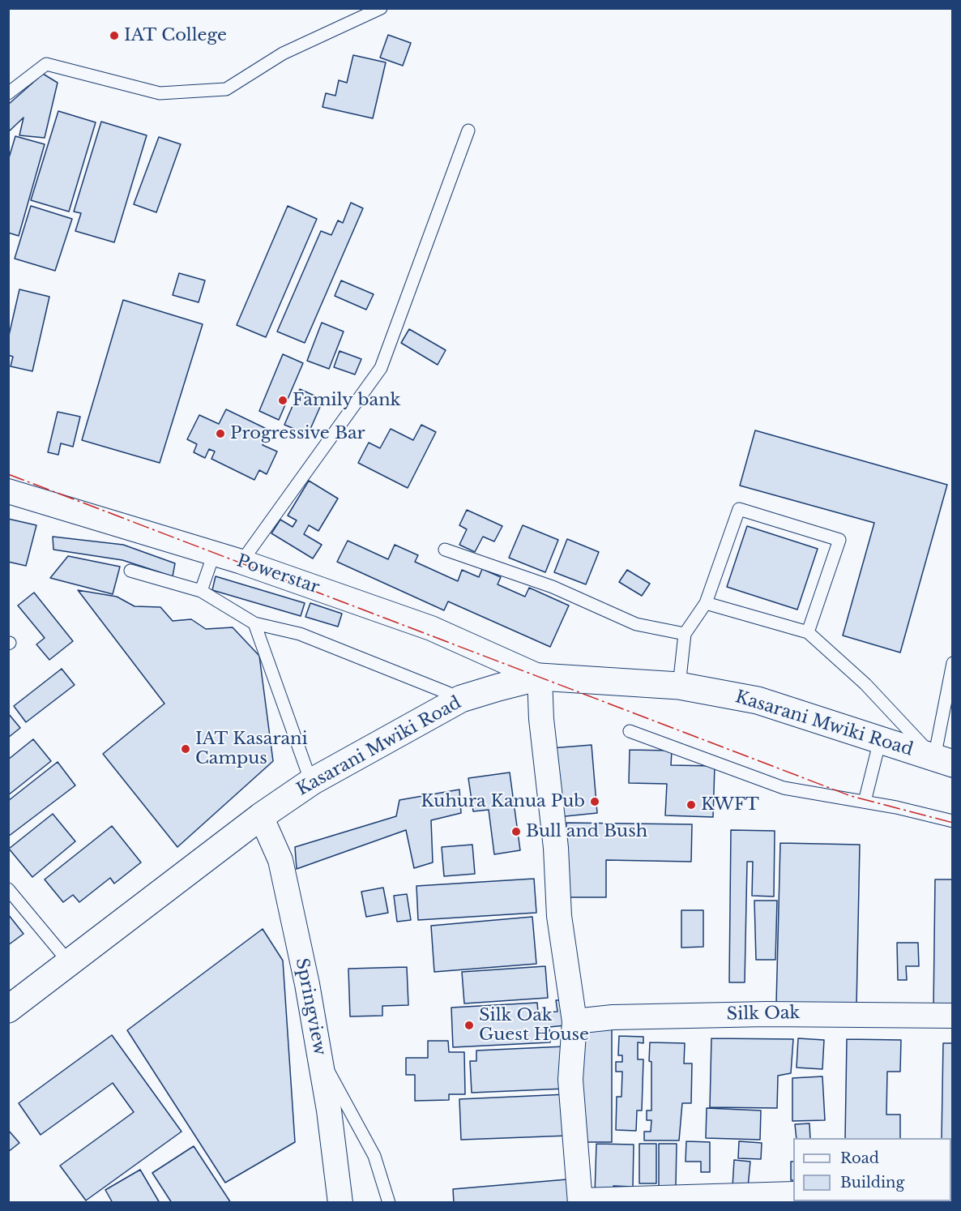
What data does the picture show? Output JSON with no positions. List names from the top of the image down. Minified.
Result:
{"streets":{"main road":["Kasarani Mwiki Road"],"street":["Powerstar","Springview","Silk Oak"]},"crossings":[["Powerstar","Kasarani Mwiki Road"],["Kasarani Mwiki Road","Springview"]],"places":["IAT College","Family bank","Progressive Bar","IAT Kasarani Campus","Kuhura Kanua Pub","KWFT","Bull and Bush","Silk Oak Guest House"],"legend":["Road","Building"]}
